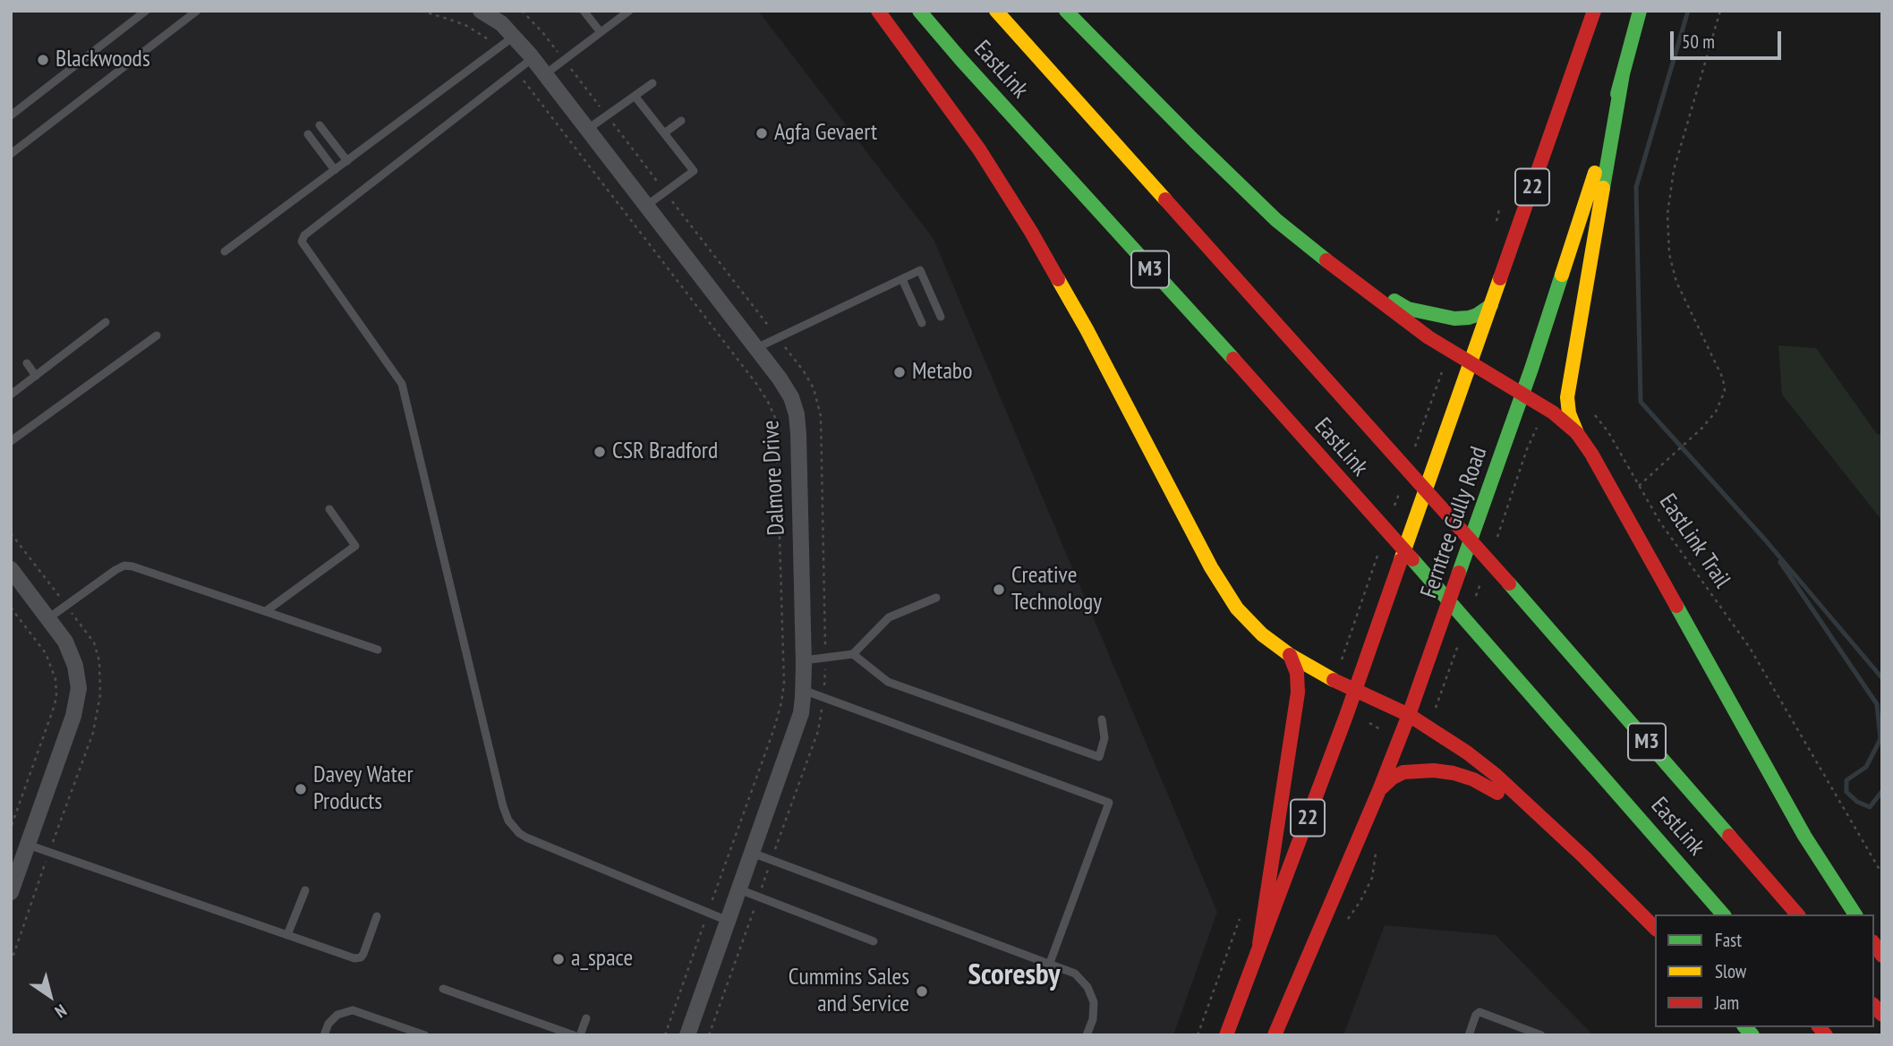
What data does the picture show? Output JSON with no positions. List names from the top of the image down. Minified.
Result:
{"streets":{"main road":["EastLink","22","M3","Ferntree Gully Road"],"street":["Dalmore Drive"],"path":["EastLink Trail"]},"districts":["Scoresby"],"places":["Blackwoods","Agfa Gevaert","Metabo","CSR Bradford","Creative Technology","Davey Water Products","a_space","Cummins Sales and Service"],"legend":["Fast","Slow","Jam"],"scale_bar":"50 m","north":"bottom right"}
